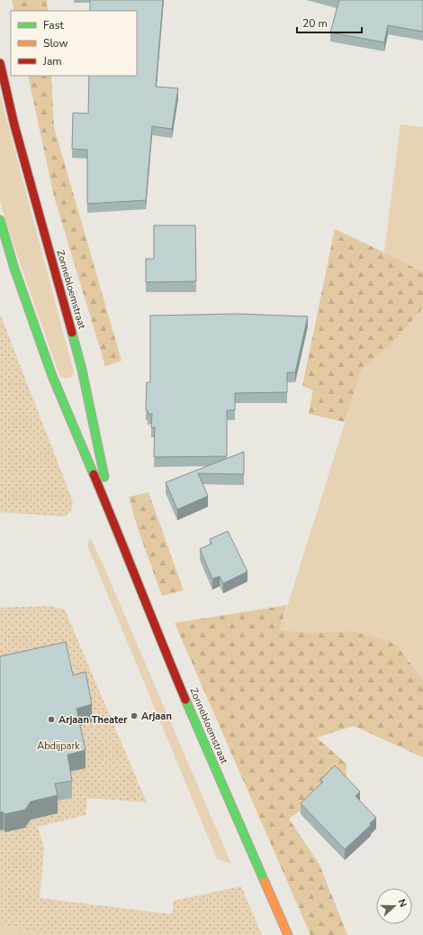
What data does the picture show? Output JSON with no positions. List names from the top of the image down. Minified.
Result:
{"streets":{"main road":["Zonnebloemstraat"]},"parks":["Abdijpark"],"places":["Arjaan","Arjaan Theater"],"legend":["Fast","Slow","Jam"],"scale_bar":"20 m","north":"right"}
